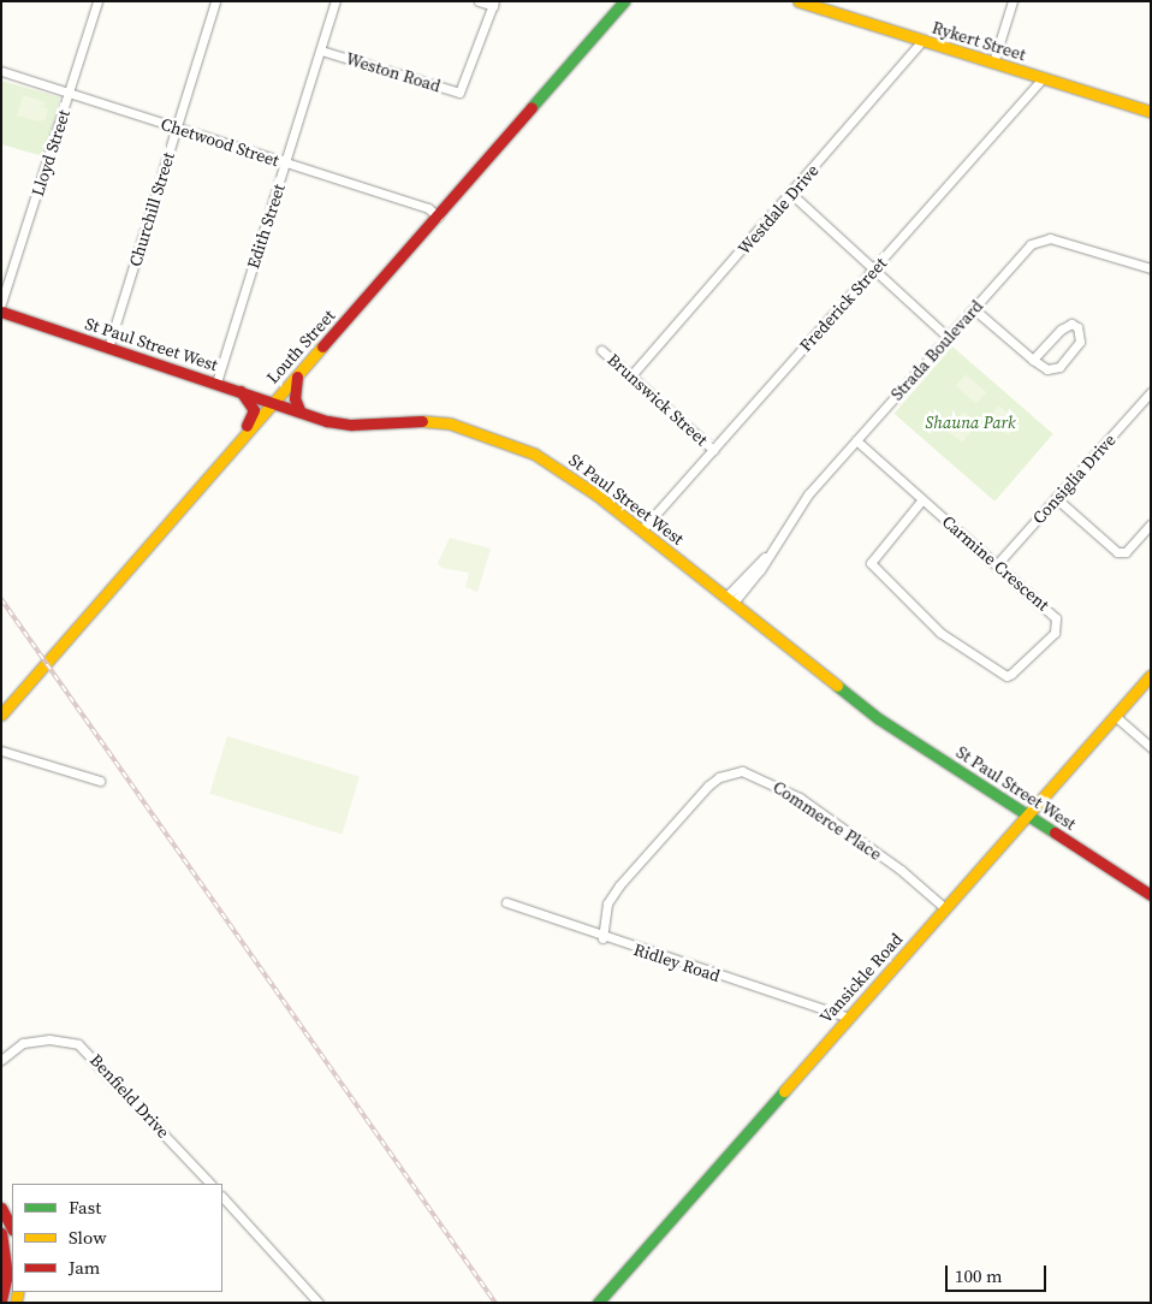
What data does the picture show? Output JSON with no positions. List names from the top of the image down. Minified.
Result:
{"streets":{"main road":["Rykert Street","St Paul Street West","Louth Street","Vansickle Road"],"street":["Weston Road","Chetwood Street","Lloyd Street","Churchill Street","Westdale Drive","Edith Street","Frederick Street","Strada Boulevard","Brunswick Street","Consiglia Drive","Carmine Crescent","Commerce Place","Ridley Road","Benfield Drive"]},"crossings":[["Rykert Street","Westdale Drive"],["Rykert Street","Frederick Street"],["Weston Road","Edith Street"],["Chetwood Street","Lloyd Street"],["Chetwood Street","Churchill Street"],["Chetwood Street","Edith Street"],["Chetwood Street","Louth Street"],["Churchill Street","St Paul Street West"],["Westdale Drive","Brunswick Street"],["Edith Street","St Paul Street West"],["Frederick Street","St Paul Street West"],["Frederick Street","Brunswick Street"],["St Paul Street West","Louth Street"],["St Paul Street West","Strada Boulevard"],["St Paul Street West","Vansickle Road"],["Strada Boulevard","Carmine Crescent"],["Consiglia Drive","Carmine Crescent"],["Commerce Place","Ridley Road"],["Commerce Place","Vansickle Road"],["Ridley Road","Vansickle Road"]],"parks":["Shauna Park"],"legend":["Fast","Slow","Jam"],"scale_bar":"100 m"}
